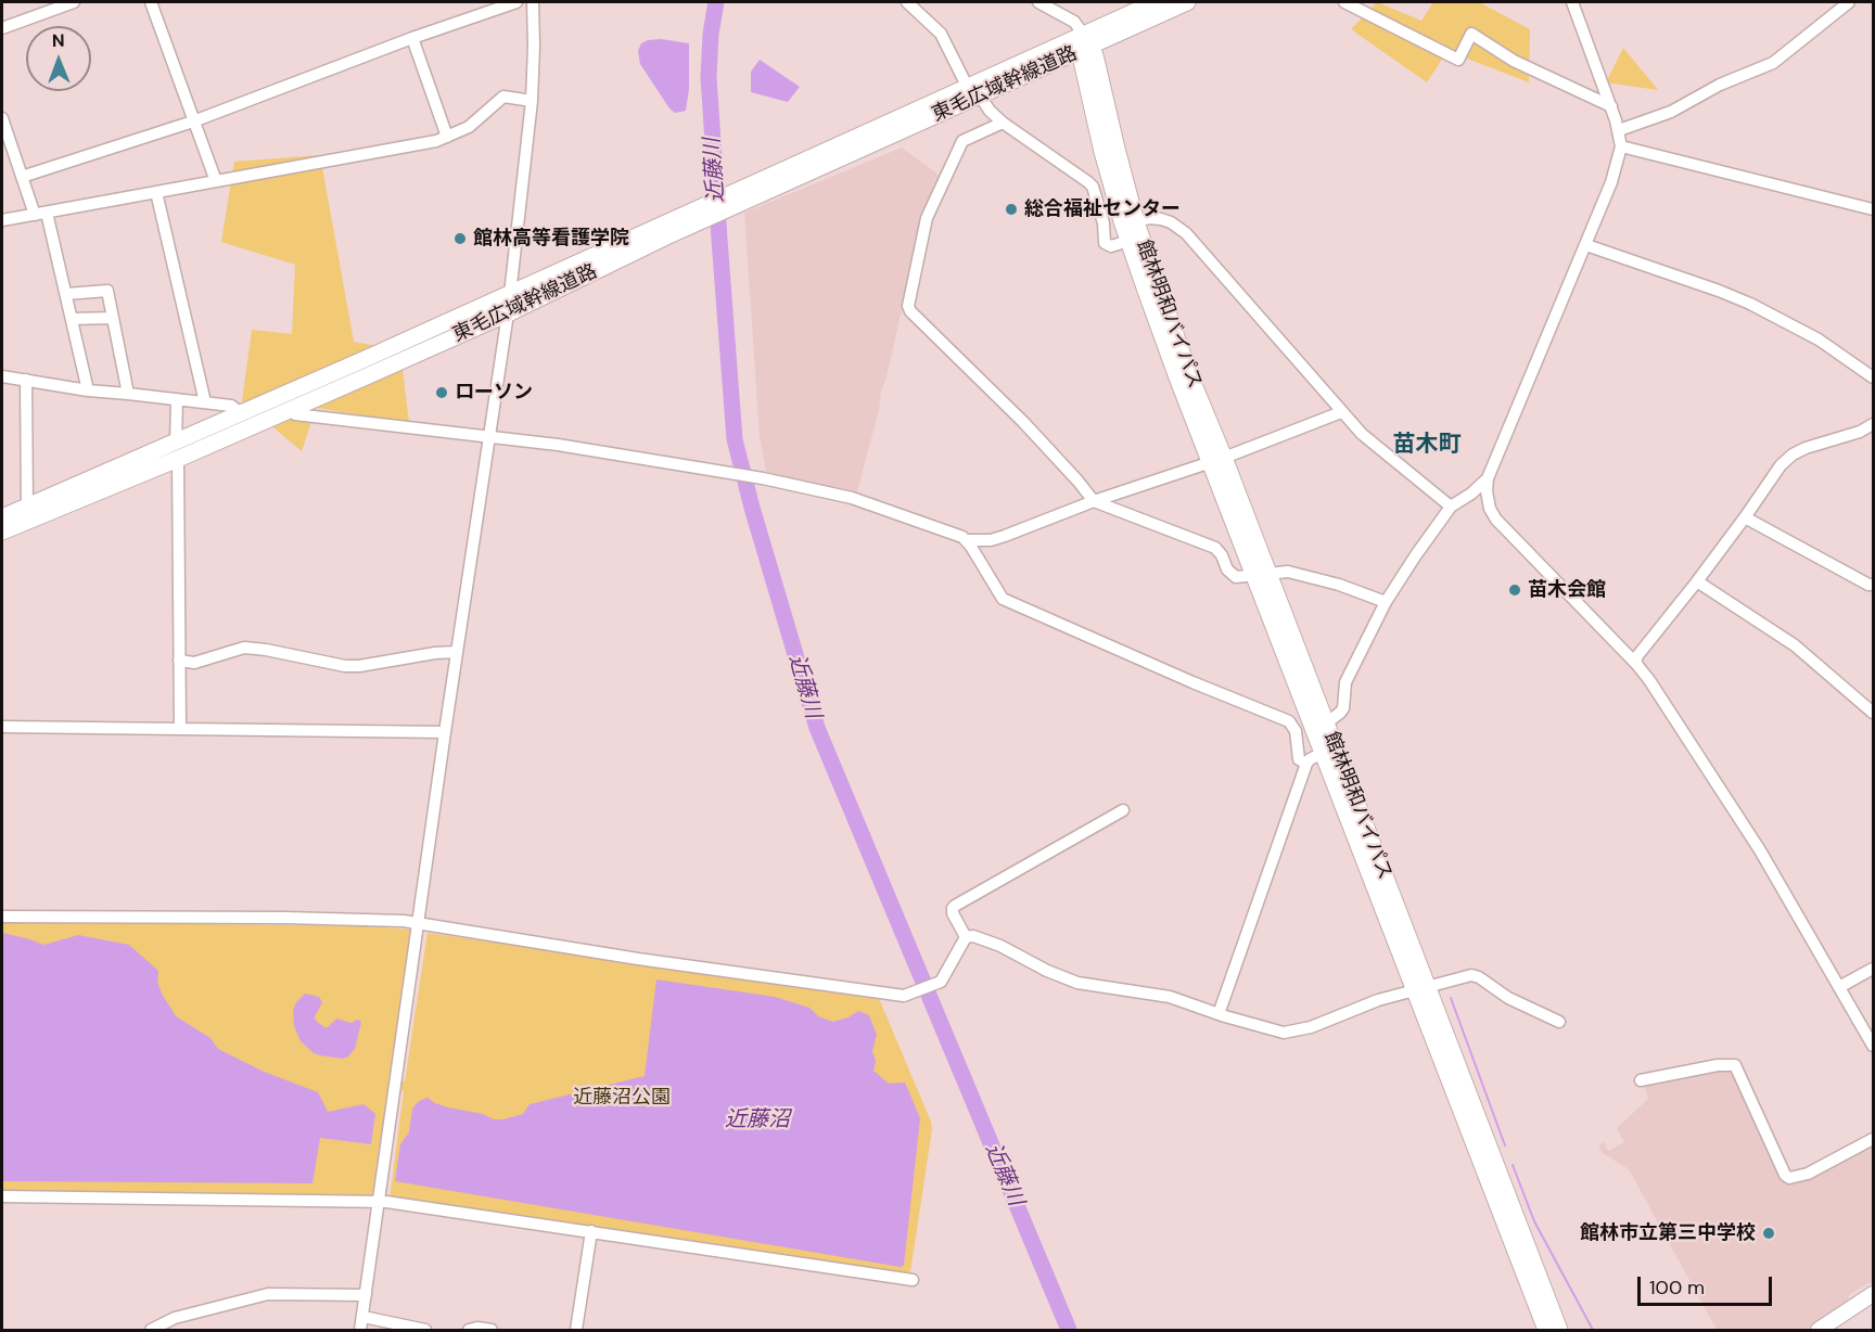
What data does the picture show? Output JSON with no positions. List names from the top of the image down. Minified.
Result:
{"streets":{"highway":["東毛広域幹線道路","館林明和バイパス"]},"crossings":[["東毛広域幹線道路","館林明和バイパス"]],"districts":["苗木町"],"water":["近藤川","近藤沼"],"parks":["近藤沼公園"],"places":["総合福祉センター","館林高等看護学院","ローソン","苗木会館","館林市立第三中学校"],"scale_bar":"100 m","north":"top"}
